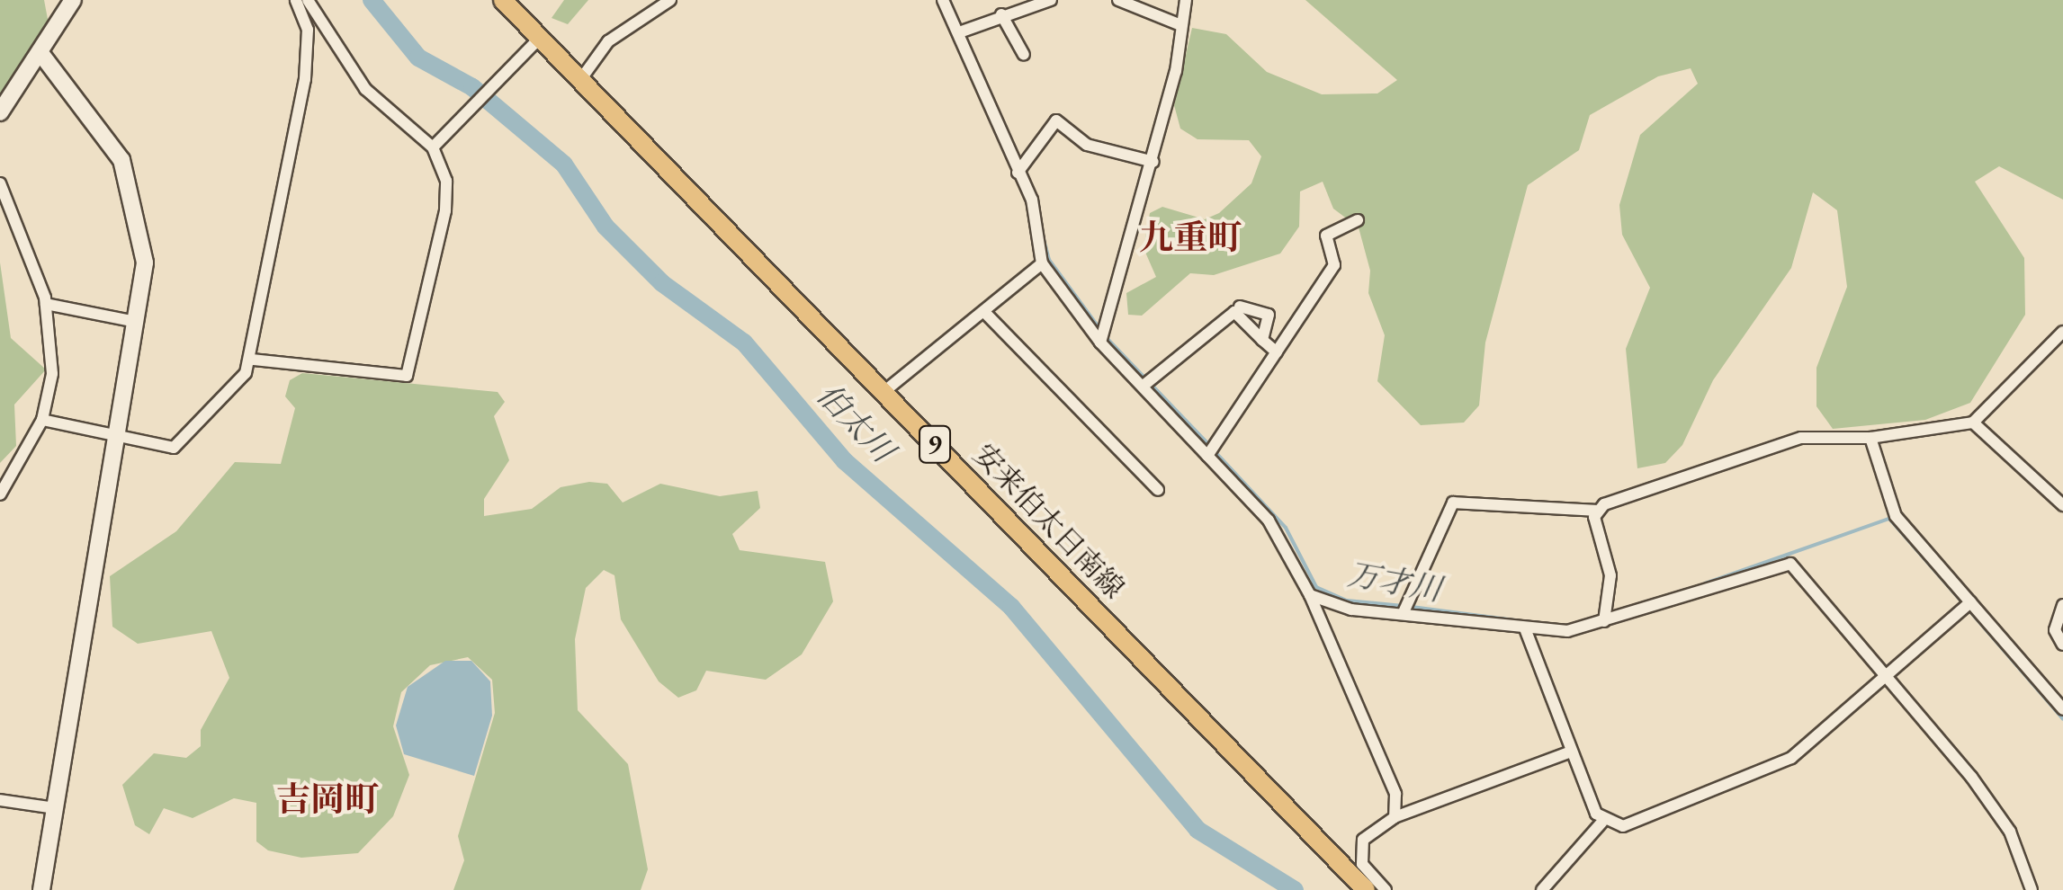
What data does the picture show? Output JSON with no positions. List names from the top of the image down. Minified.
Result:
{"streets":{"main road":["9","安来伯太日南線"]},"districts":["九重町","吉岡町"],"water":["伯太川","万才川"]}
